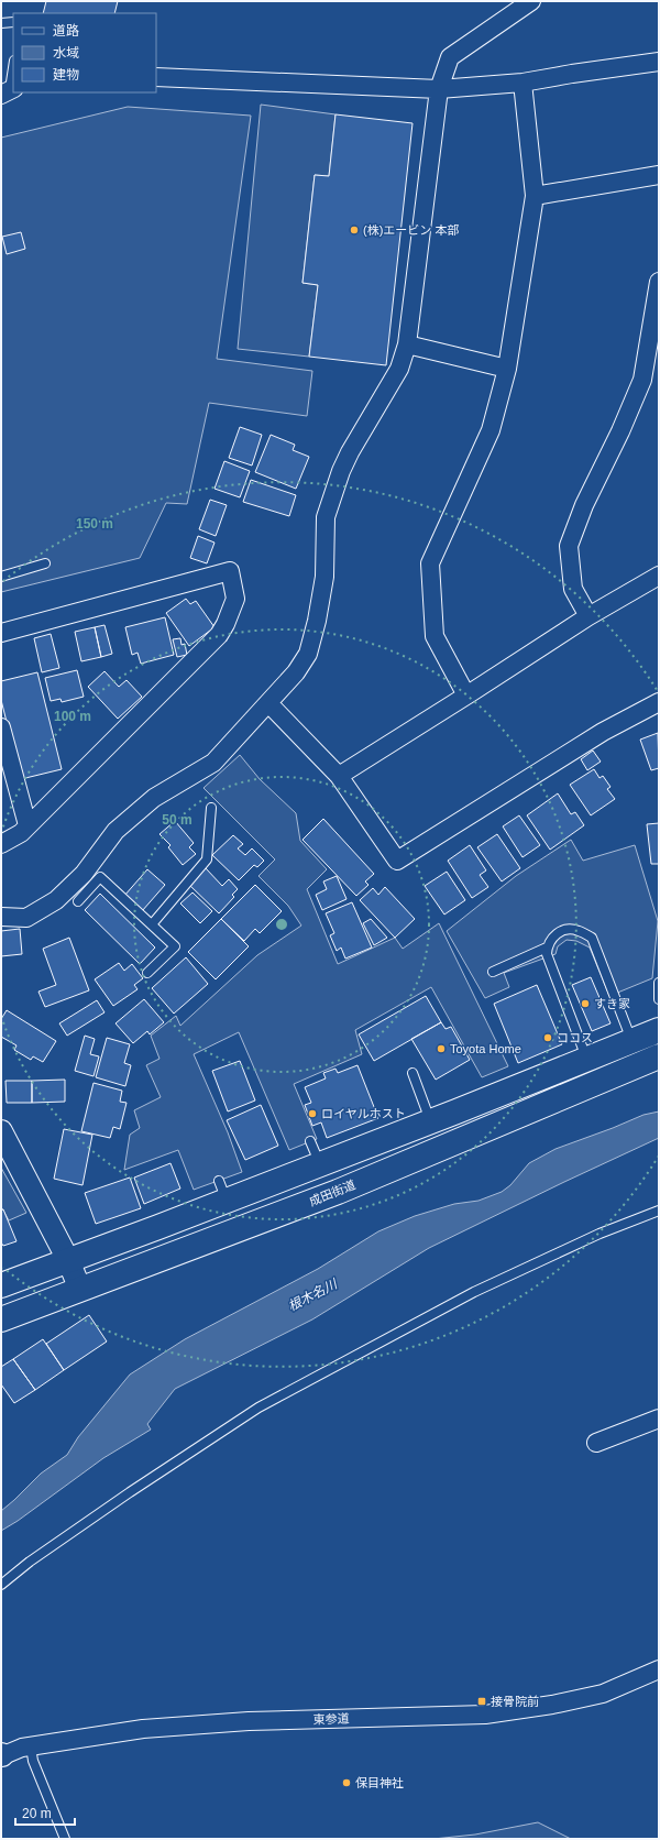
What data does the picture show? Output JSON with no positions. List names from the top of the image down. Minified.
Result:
{"streets":{"highway":["成田街道"],"street":["東参道"]},"water":["根木名川"],"places":{"other":["(株)エービン 本部","すき家","ココス","Toyota Home","ロイヤルホスト","保目神社"],"transit":["接骨院前"]},"legend":["道路","水域","建物"],"scale_bar":"20 m","rings":["150 m","100 m","50 m"]}
